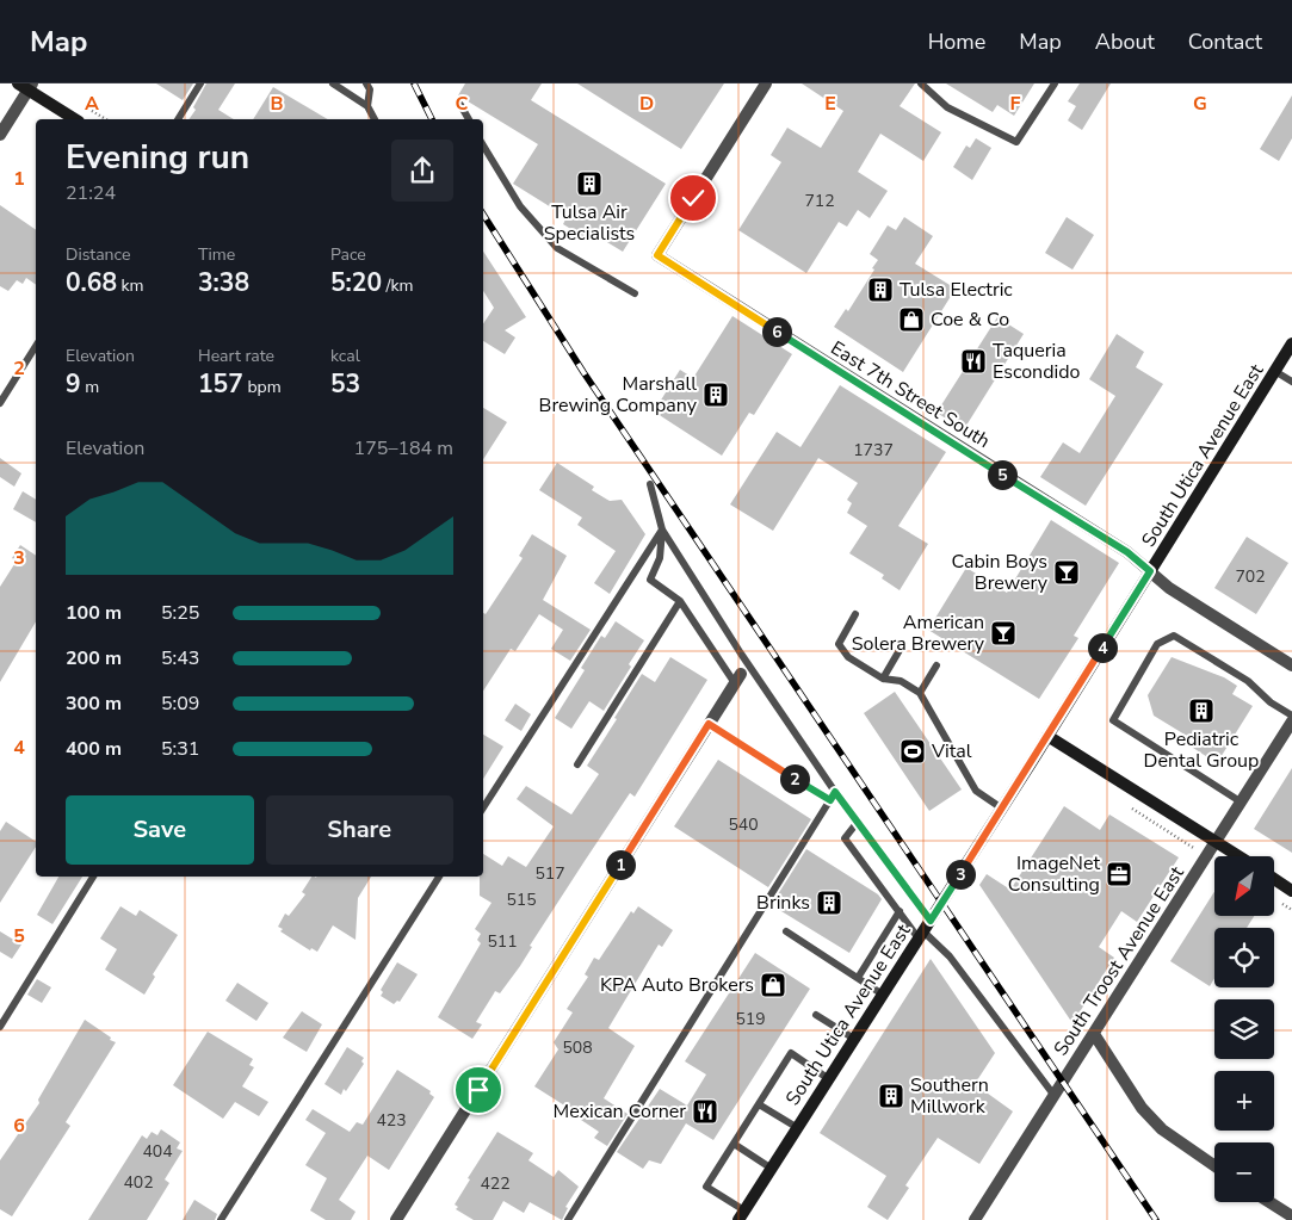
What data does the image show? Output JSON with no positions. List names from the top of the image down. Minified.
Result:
{"streets":{"main road":["South Utica Avenue East"],"street":["East 7th Street South","South Troost Avenue East"]},"crossings":[["East 7th Street South","South Utica Avenue East"]],"places":{"building":["Tulsa Air Specialists","Tulsa Electric","Marshall Brewing Company","Pediatric Dental Group","Brinks","Southern Millwork"],"shop":["Coe & Co","KPA Auto Brokers"],"restaurant":["Taqueria Escondido","Mexican Corner"],"bar":["Cabin Boys Brewery","American Solera Brewery"],"sports":["Vital"],"office":["ImageNet Consulting"]},"house_numbers":["712","1737","702","540","517","515","511","519","508","423","404","402","422"],"north":"bottom left","page":{"header":"Map","nav":["Home","Map","About","Contact"],"heading":["Evening run","21:24"],"stats":[["Distance","0.68 km"],["Time","3:38"],["Pace","5:20 /km"],["Elevation","9 m"],["Heart rate","157 bpm"],["kcal","53"]],"pins":["6","5","4","2","1","3"],"chart":["Elevation","175–184 m"],"list":[{"name":"100 m","note":"5:25"},{"name":"200 m","note":"5:43"},{"name":"300 m","note":"5:09"},{"name":"400 m","note":"5:31"}],"buttons":["Save","Share"],"map_buttons":["+","−"]},"grid":{"columns":["A","B","C","D","E","F","G"],"rows":["1","2","3","4","5","6"]}}
